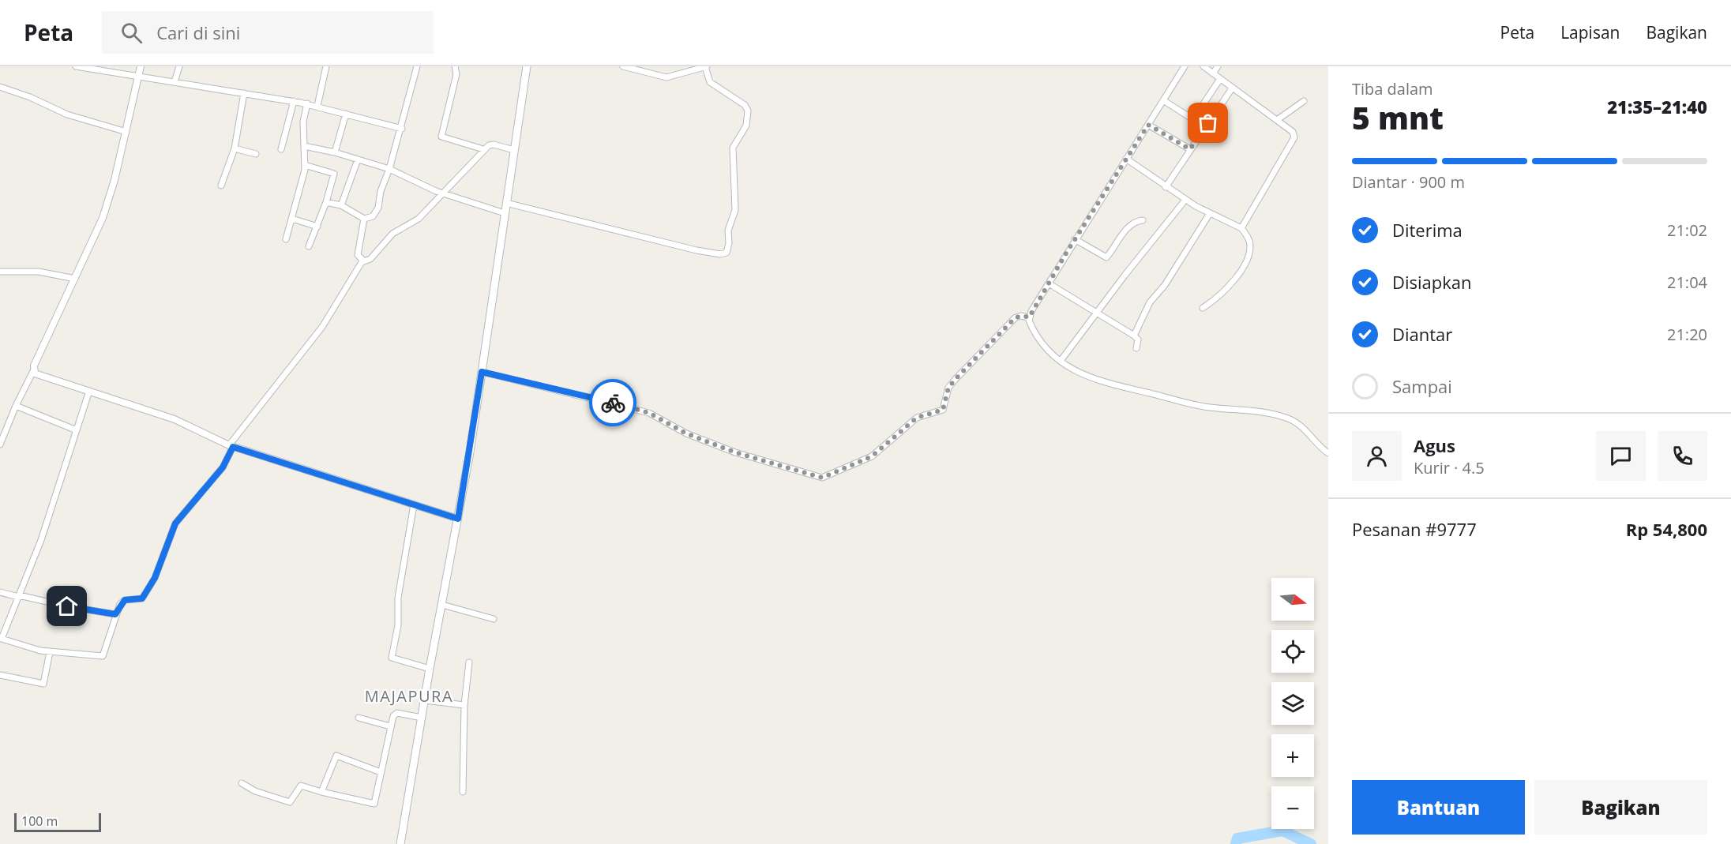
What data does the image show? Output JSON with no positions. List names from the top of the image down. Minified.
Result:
{"districts":["MAJAPURA"],"scale_bar":"100 m","north":"right","page":{"header":"Peta","search":"Cari di sini","nav":["Peta","Lapisan","Bagikan"],"heading":["5 mnt","Tiba dalam","21:35–21:40"],"panel":["Agus","Kurir · 4.5","Pesanan #9777","Rp 54,800"],"bar":"Diantar · 900 m","list":[["Diterima","21:02"],["Disiapkan","21:04"],["Diantar","21:20"],"Sampai"],"map_buttons":["+","−"],"buttons":["Bantuan","Bagikan"],"scale":"100 m"}}
